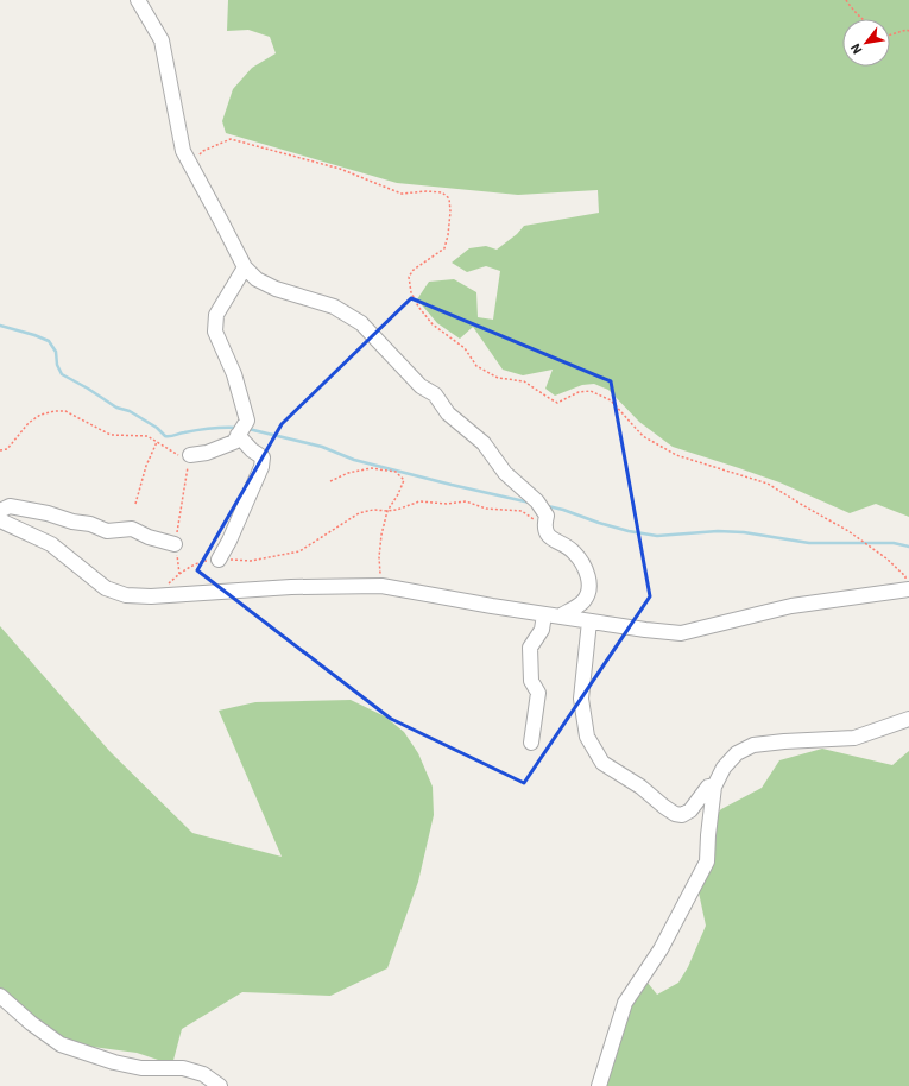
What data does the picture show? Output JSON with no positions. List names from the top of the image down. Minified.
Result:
{"north":"bottom left"}
